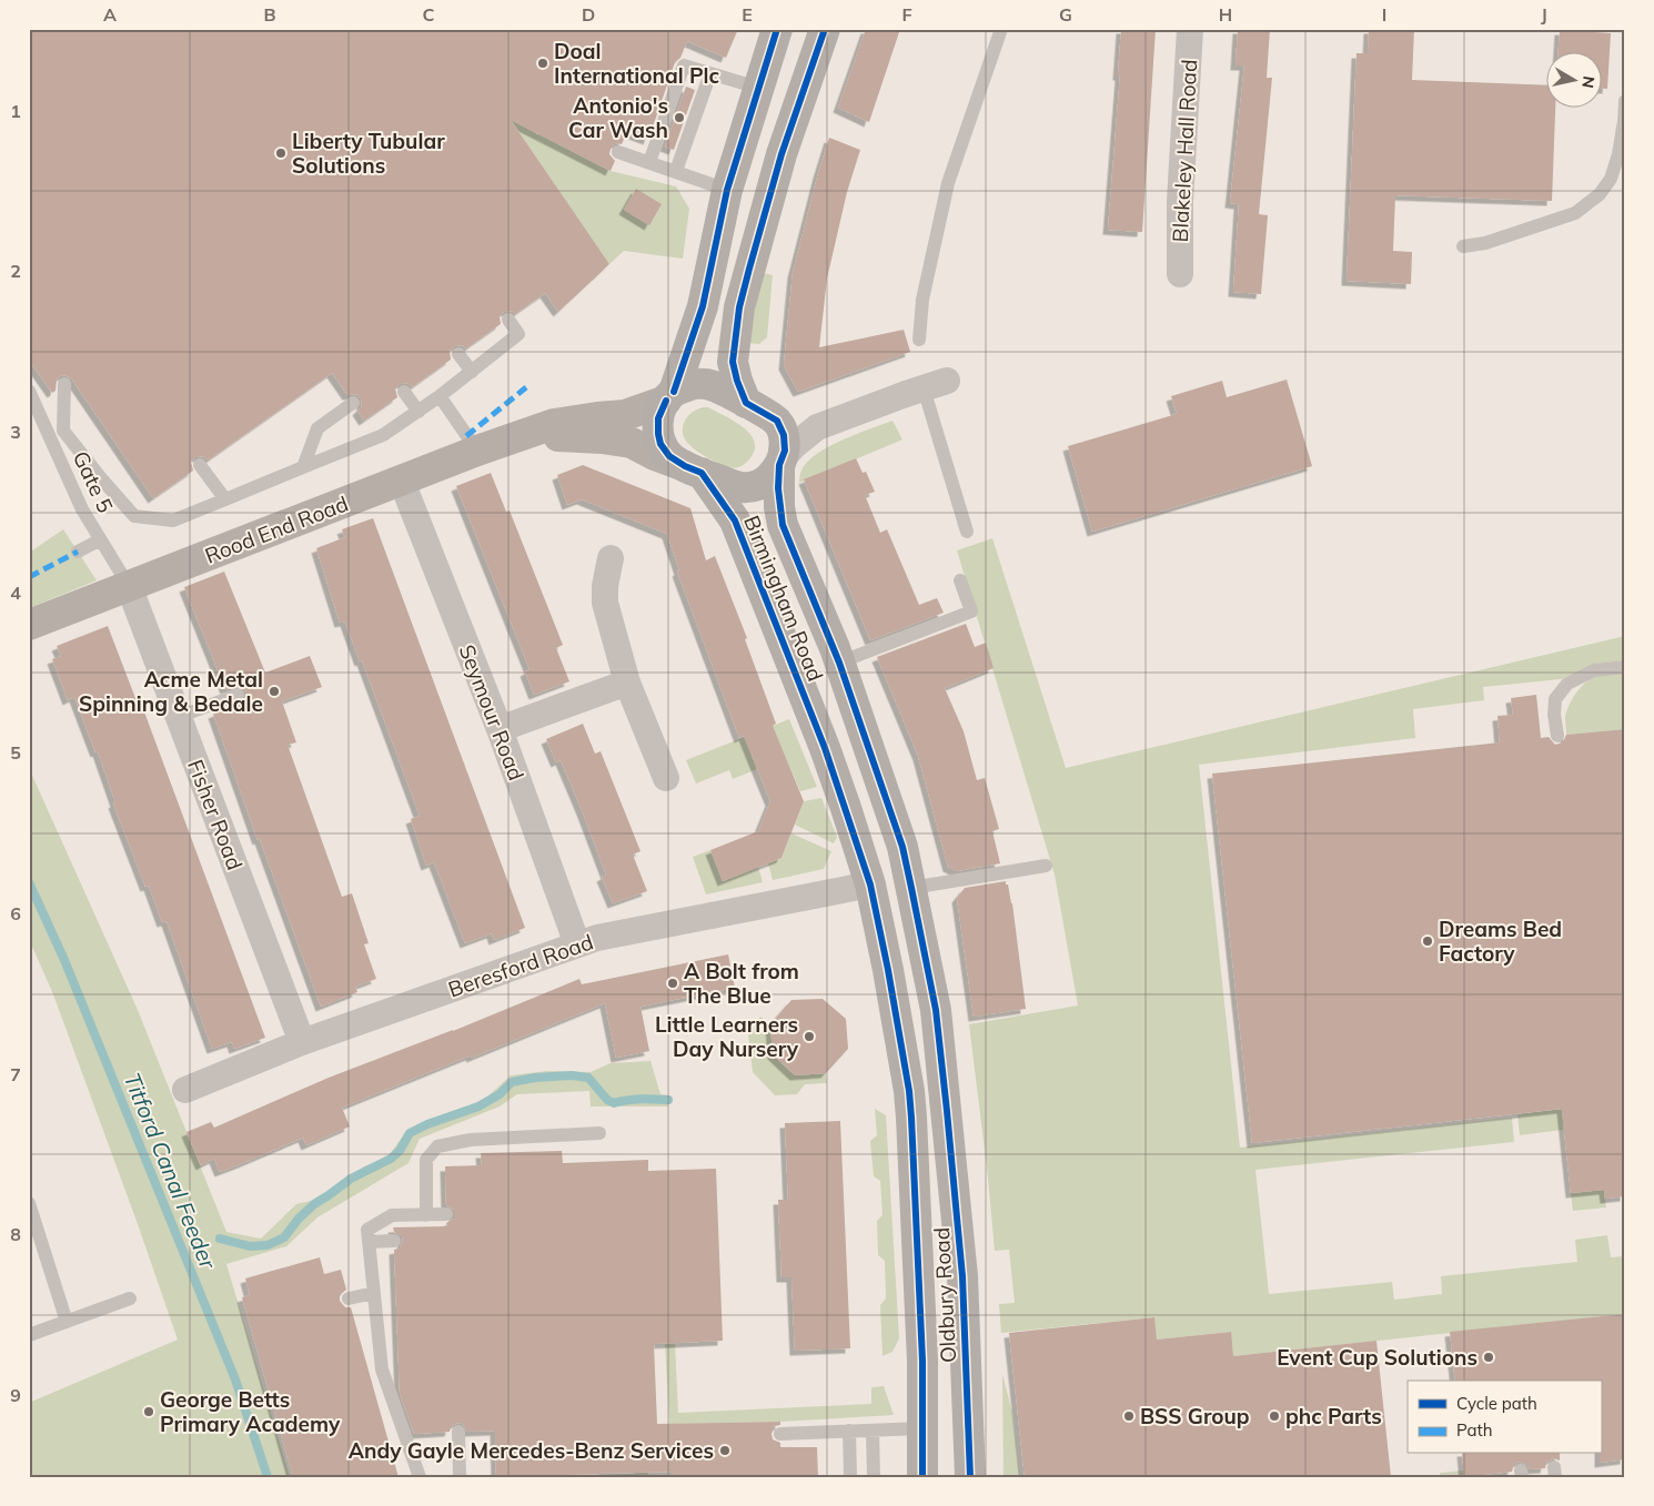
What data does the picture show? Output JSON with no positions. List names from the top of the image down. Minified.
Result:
{"streets":{"main road":["Birmingham Road","Oldbury Road"],"street":["Blakeley Hall Road","Rood End Road","Seymour Road","Fisher Road","Beresford Road"],"lane":["Gate 5"]},"crossings":[["Gate 5","Rood End Road"],["Gate 5","Fisher Road"],["Rood End Road","Birmingham Road"],["Rood End Road","Seymour Road"],["Rood End Road","Fisher Road"],["Birmingham Road","Beresford Road"],["Birmingham Road","Oldbury Road"],["Seymour Road","Beresford Road"],["Fisher Road","Beresford Road"]],"water":["Titford Canal Feeder"],"places":["Doal International Plc","Antonio's Car Wash","Liberty Tubular Solutions","Acme Metal Spinning & Bedale","Dreams Bed Factory","A Bolt from The Blue","Little Learners Day Nursery","Event Cup Solutions","George Betts Primary Academy","BSS Group","phc Parts","Andy Gayle Mercedes-Benz Services"],"legend":["Cycle path","Path"],"north":"right","grid":{"columns":["A","B","C","D","E","F","G","H","I","J"],"rows":["1","2","3","4","5","6","7","8","9"]}}
